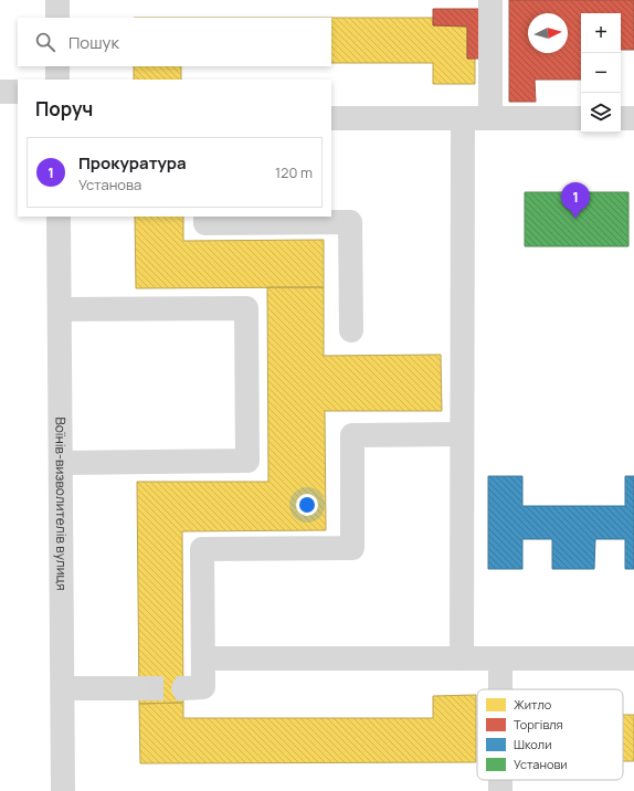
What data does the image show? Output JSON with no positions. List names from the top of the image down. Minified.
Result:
{"streets":{"street":["Воїнів-визволителів вулиця"]},"legend":["Житло","Торгівля","Школи","Установи"],"north":"right","page":{"map_buttons":["+","−"],"search":"Пошук","heading":"Поруч","list":[{"mark":"1","name":"Прокуратура","note":"Установа","value":"120 m"}],"pins":"1"}}
